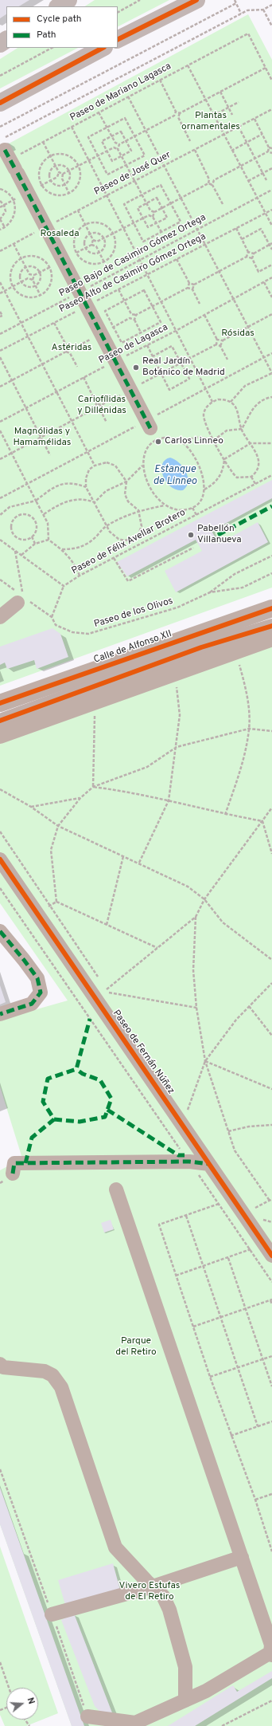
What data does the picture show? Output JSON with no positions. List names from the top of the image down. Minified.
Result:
{"streets":{"main road":["Calle de Alfonso XII"],"street":["Paseo de Fernán Núñez"],"path":["Paseo de Mariano Lagasca","Paseo de José Quer","Paseo Bajo de Casimiro Gómez Ortega","Paseo Alto de Casimiro Gómez Ortega","Paseo de Lagasca","Paseo de Félix Avellar Brotero","Paseo de los Olivos"]},"crossings":[["Paseo Bajo de Casimiro Gómez Ortega","Paseo Alto de Casimiro Gómez Ortega"]],"water":["Estanque de Linneo"],"parks":["Plantas ornamentales","Rosaleda","Rósidas","Astéridas","Cariofílidas y Dillénidas","Magnólidas y Hamamélidas","Parque del Retiro","Vivero Estufas de El Retiro"],"places":["Real Jardín Botánico de Madrid","Carlos Linneo","Pabellón Villanueva"],"legend":["Cycle path","Path"],"north":"right"}
